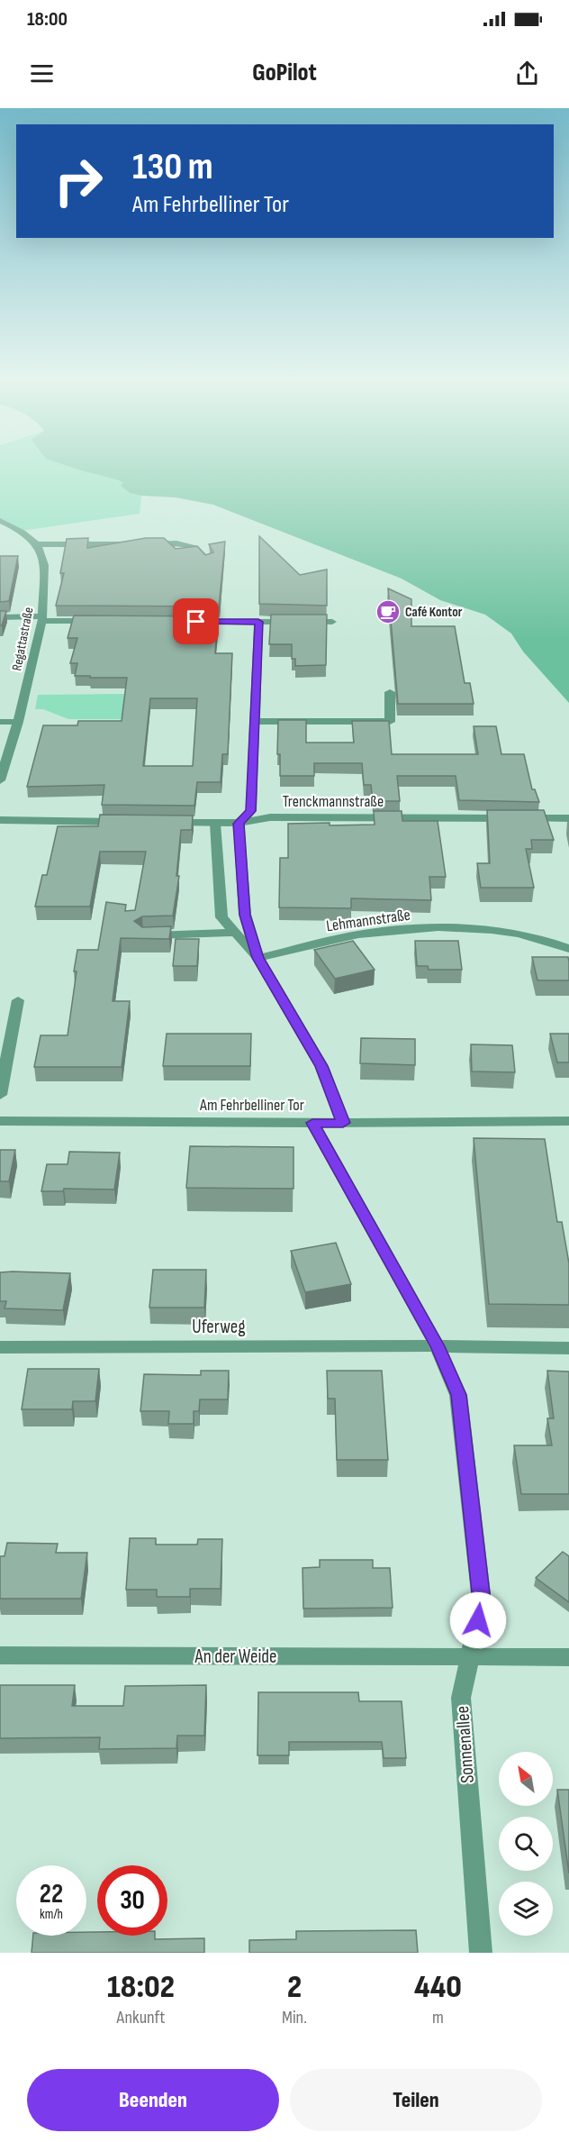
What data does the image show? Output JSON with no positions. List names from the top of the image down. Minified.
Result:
{"streets":{"street":["Regattastraße","Trenckmannstraße","Lehmannstraße","Am Fehrbelliner Tor","Uferweg","An der Weide","Sonnenallee"]},"crossings":[["Am Fehrbelliner Tor","Sonnenallee"],["Uferweg","Sonnenallee"],["An der Weide","Sonnenallee"]],"places":{"cafe":["Café Kontor"]},"north":"top left","page":{"status":"18:00","header":"GoPilot","turn":["130 m","Am Fehrbelliner Tor"],"speed":"22 km/h","limit":"30","eta":["18:02","Ankunft","2","Min.","440","m"],"buttons":["Beenden","Teilen"]}}
